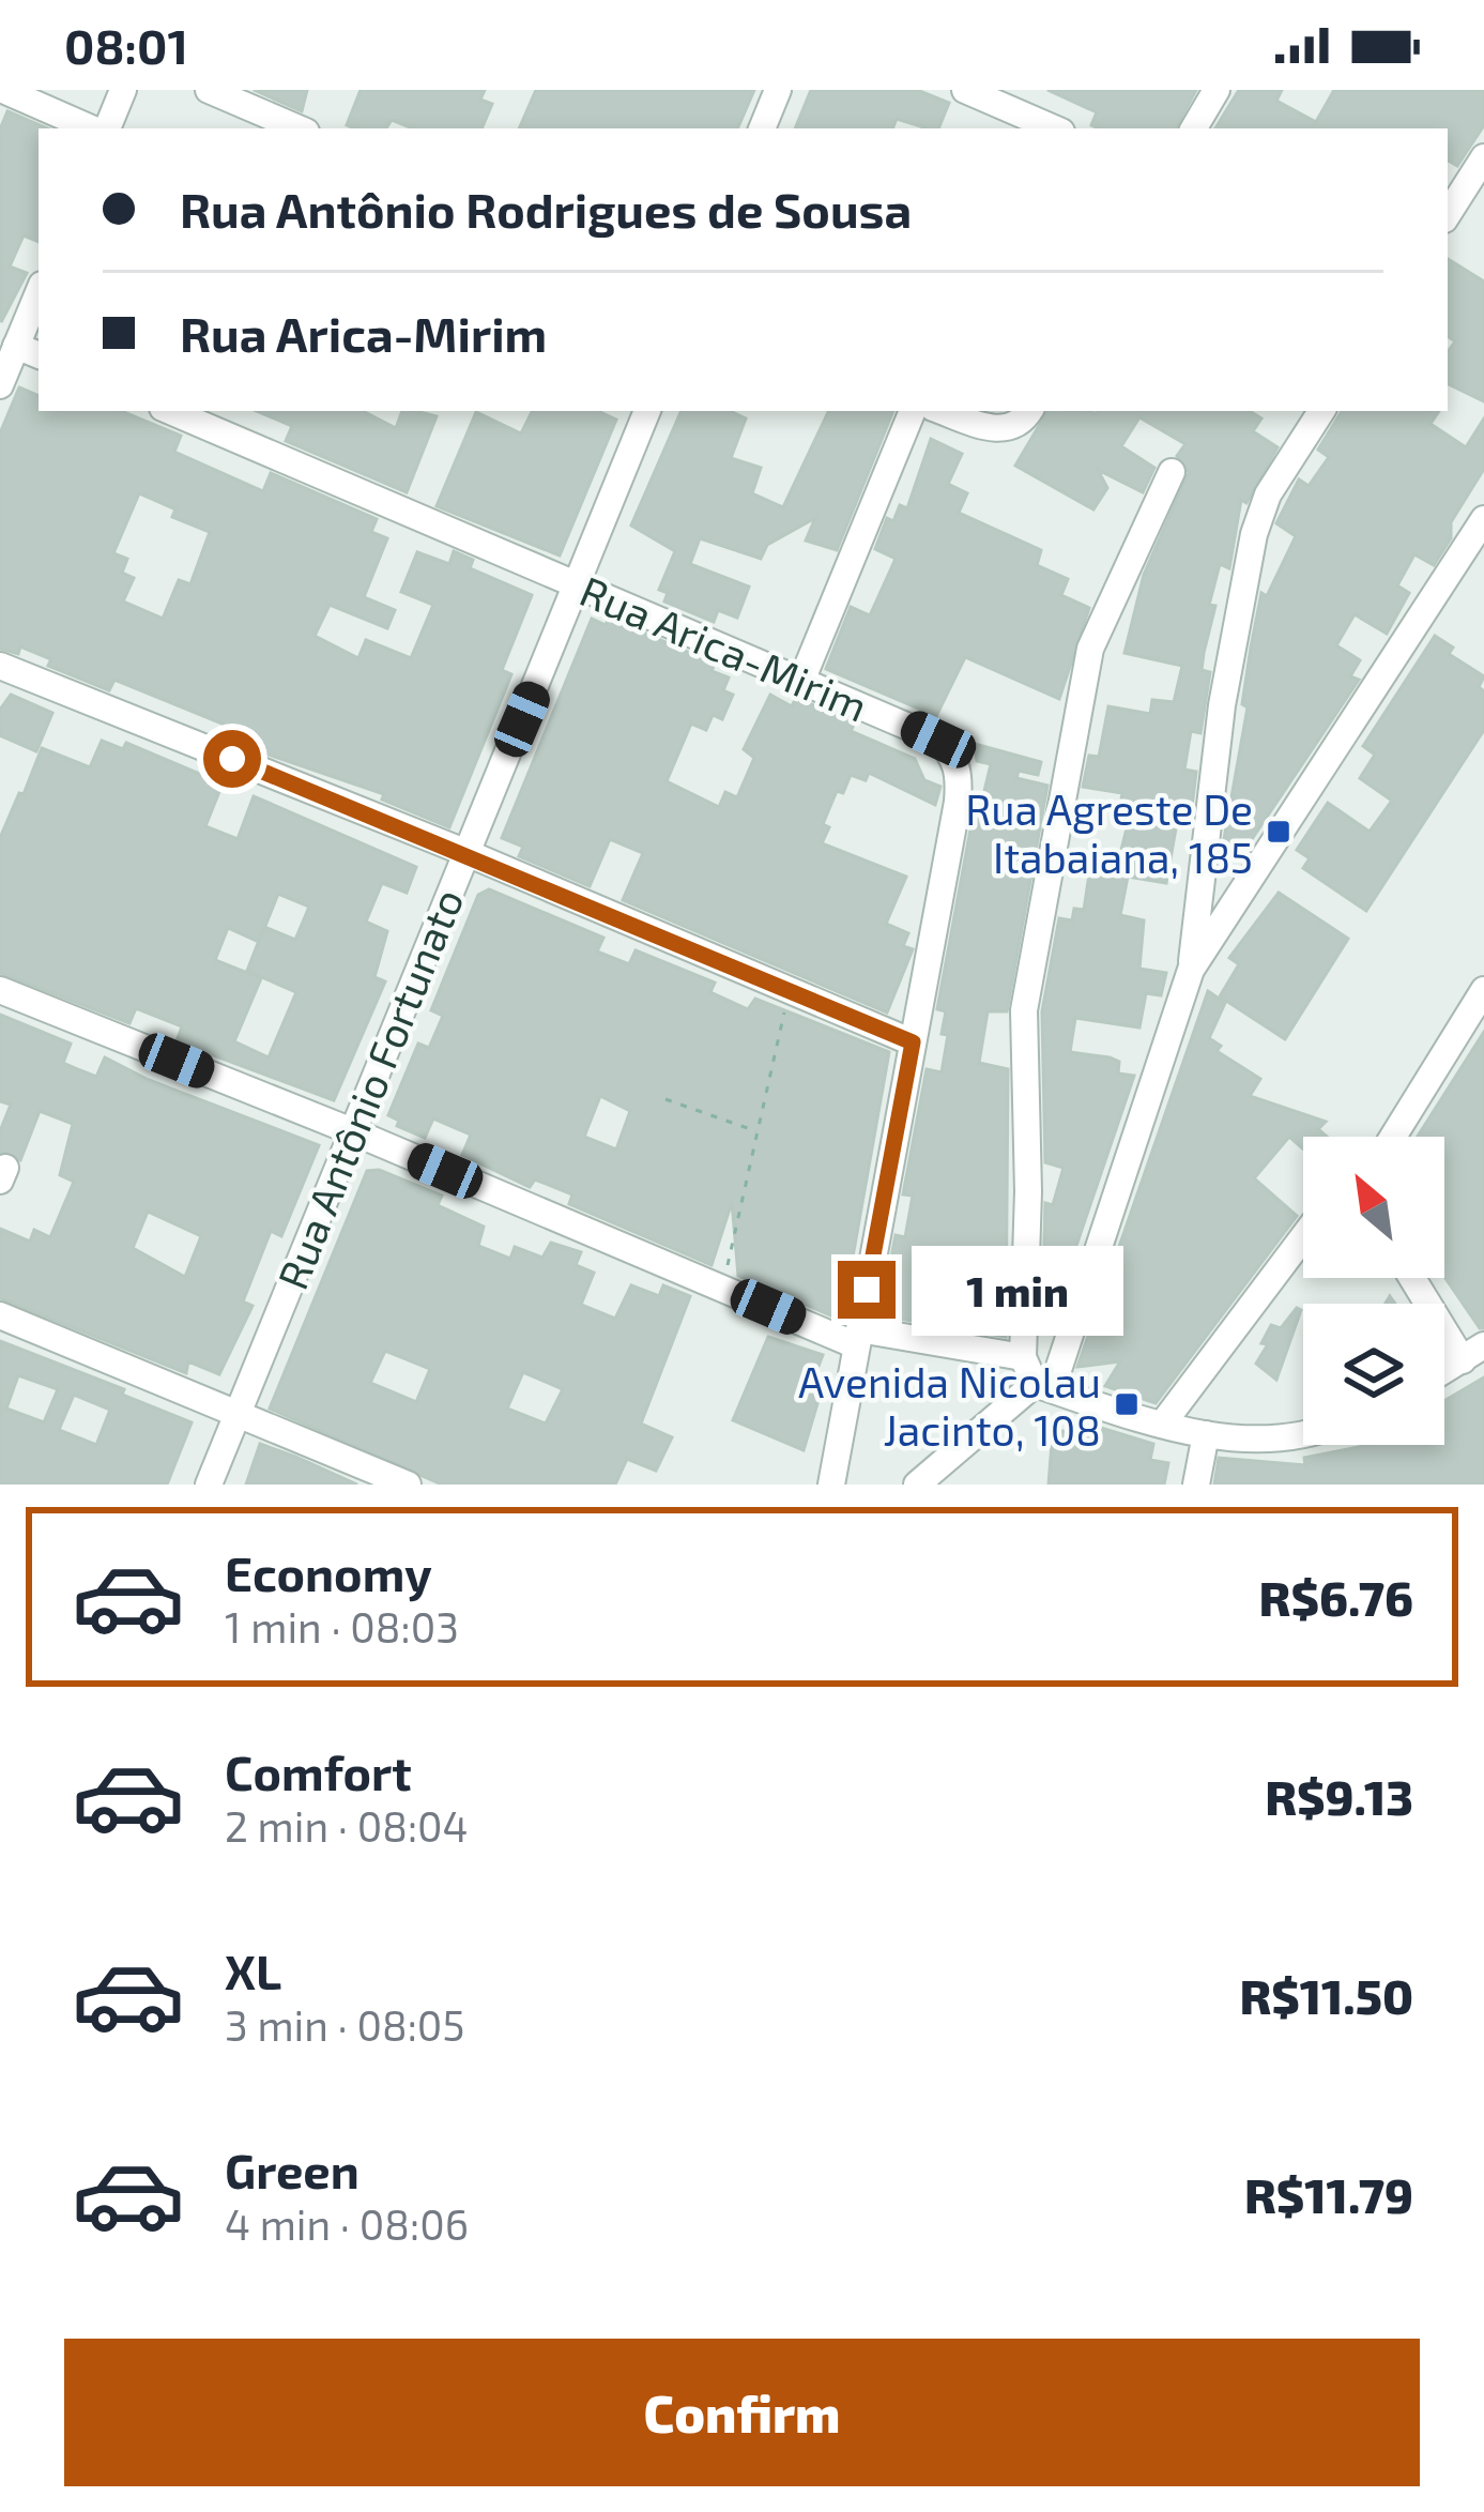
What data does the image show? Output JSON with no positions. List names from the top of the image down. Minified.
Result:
{"streets":{"street":["Rua Arica-Mirim","Rua Antônio Fortunato"]},"crossings":[["Rua Arica-Mirim","Rua Antônio Fortunato"]],"places":{"transit":["Rua Agreste De Itabaiana, 185","Avenida Nicolau Jacinto, 108"]},"north":"top left","page":{"status":"08:01","banner":["Rua Antônio Rodrigues de Sousa","Rua Arica-Mirim"],"bubble":"1 min","list":[{"name":"Economy","note":"1 min · 08:03","value":"R$6.76"},{"name":"Comfort","note":"2 min · 08:04","value":"R$9.13"},{"name":"XL","note":"3 min · 08:05","value":"R$11.50"},{"name":"Green","note":"4 min · 08:06","value":"R$11.79"}],"buttons":"Confirm"}}
